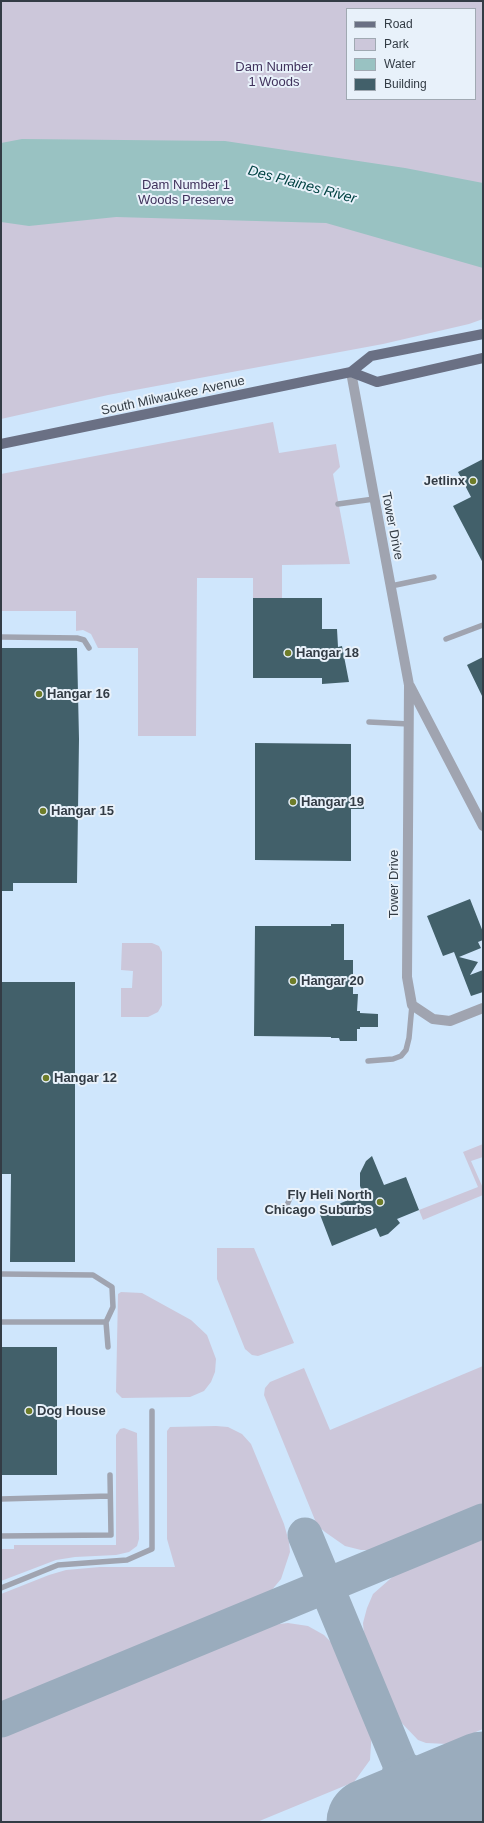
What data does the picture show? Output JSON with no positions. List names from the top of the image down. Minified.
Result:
{"streets":{"main road":["South Milwaukee Avenue"],"street":["Tower Drive"]},"crossings":[["South Milwaukee Avenue","Tower Drive"]],"water":["Des Plaines River"],"parks":["Dam Number 1 Woods","Dam Number 1 Woods Preserve"],"places":["Jetlinx","Hangar 18","Hangar 16","Hangar 19","Hangar 15","Hangar 20","Hangar 12","Fly Heli North Chicago Suburbs","Dog House"],"legend":["Road","Park","Water","Building"]}
